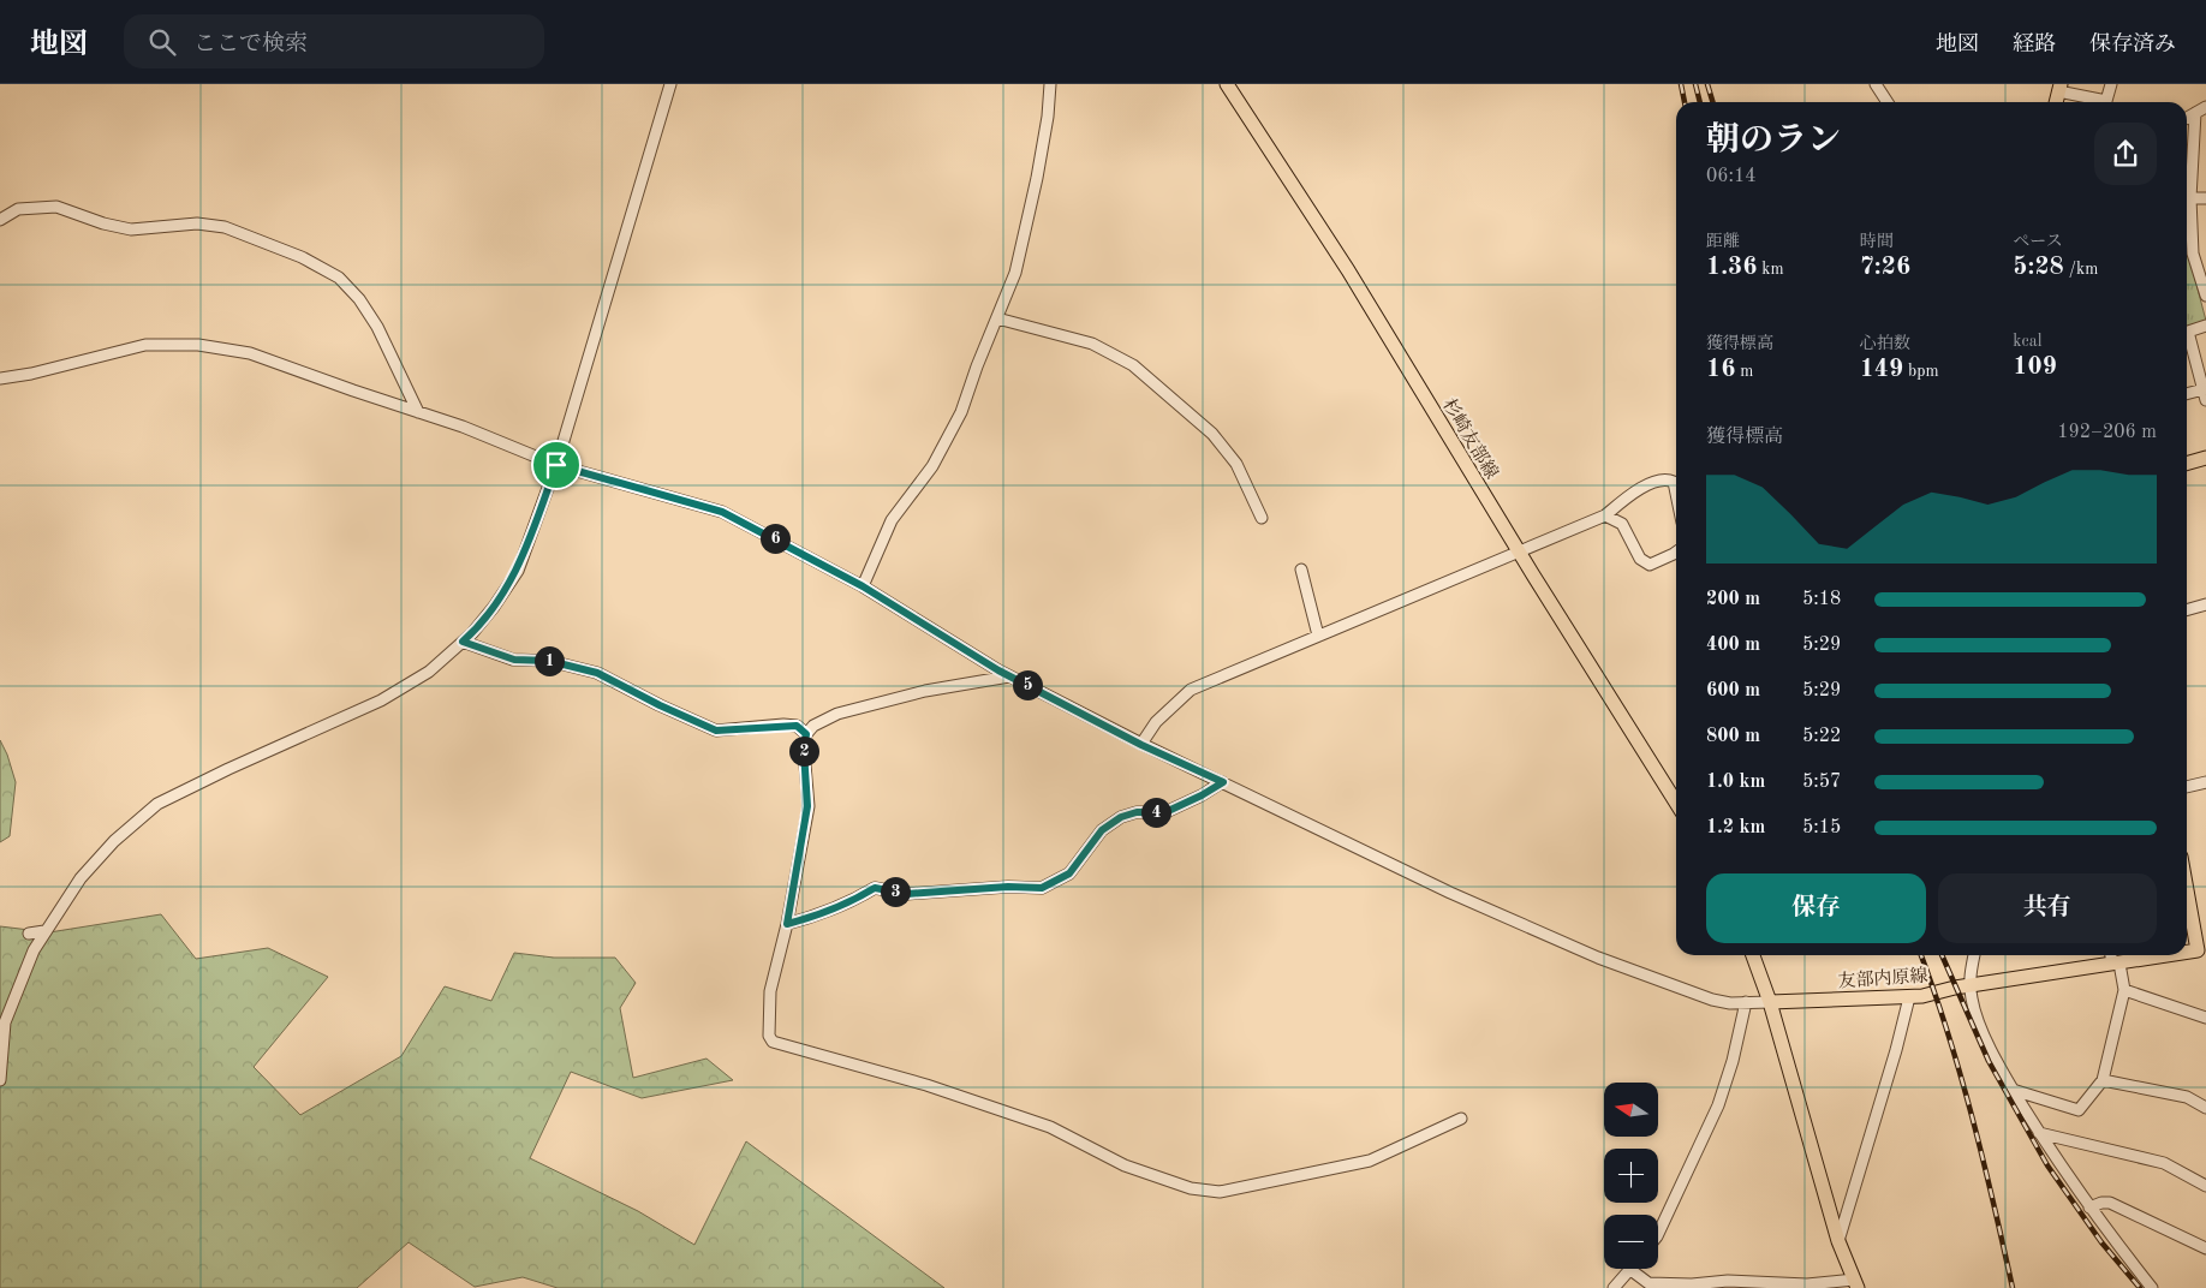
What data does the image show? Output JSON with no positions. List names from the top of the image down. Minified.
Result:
{"streets":{"main road":["杉崎友部線","友部内原線"]},"north":"left","page":{"header":"地図","search":"ここで検索","nav":["地図","経路","保存済み"],"heading":["朝のラン","06:14"],"stats":[["距離","1.36 km"],["時間","7:26"],["ペース","5:28 /km"],["獲得標高","16 m"],["心拍数","149 bpm"],["kcal","109"]],"chart":["獲得標高","192–206 m"],"pins":["6","1","5","2","4","3"],"list":[{"name":"200 m","note":"5:18"},{"name":"400 m","note":"5:29"},{"name":"600 m","note":"5:29"},{"name":"800 m","note":"5:22"},{"name":"1.0 km","note":"5:57"},{"name":"1.2 km","note":"5:15"}],"buttons":["保存","共有"],"map_buttons":["+","−"]}}
